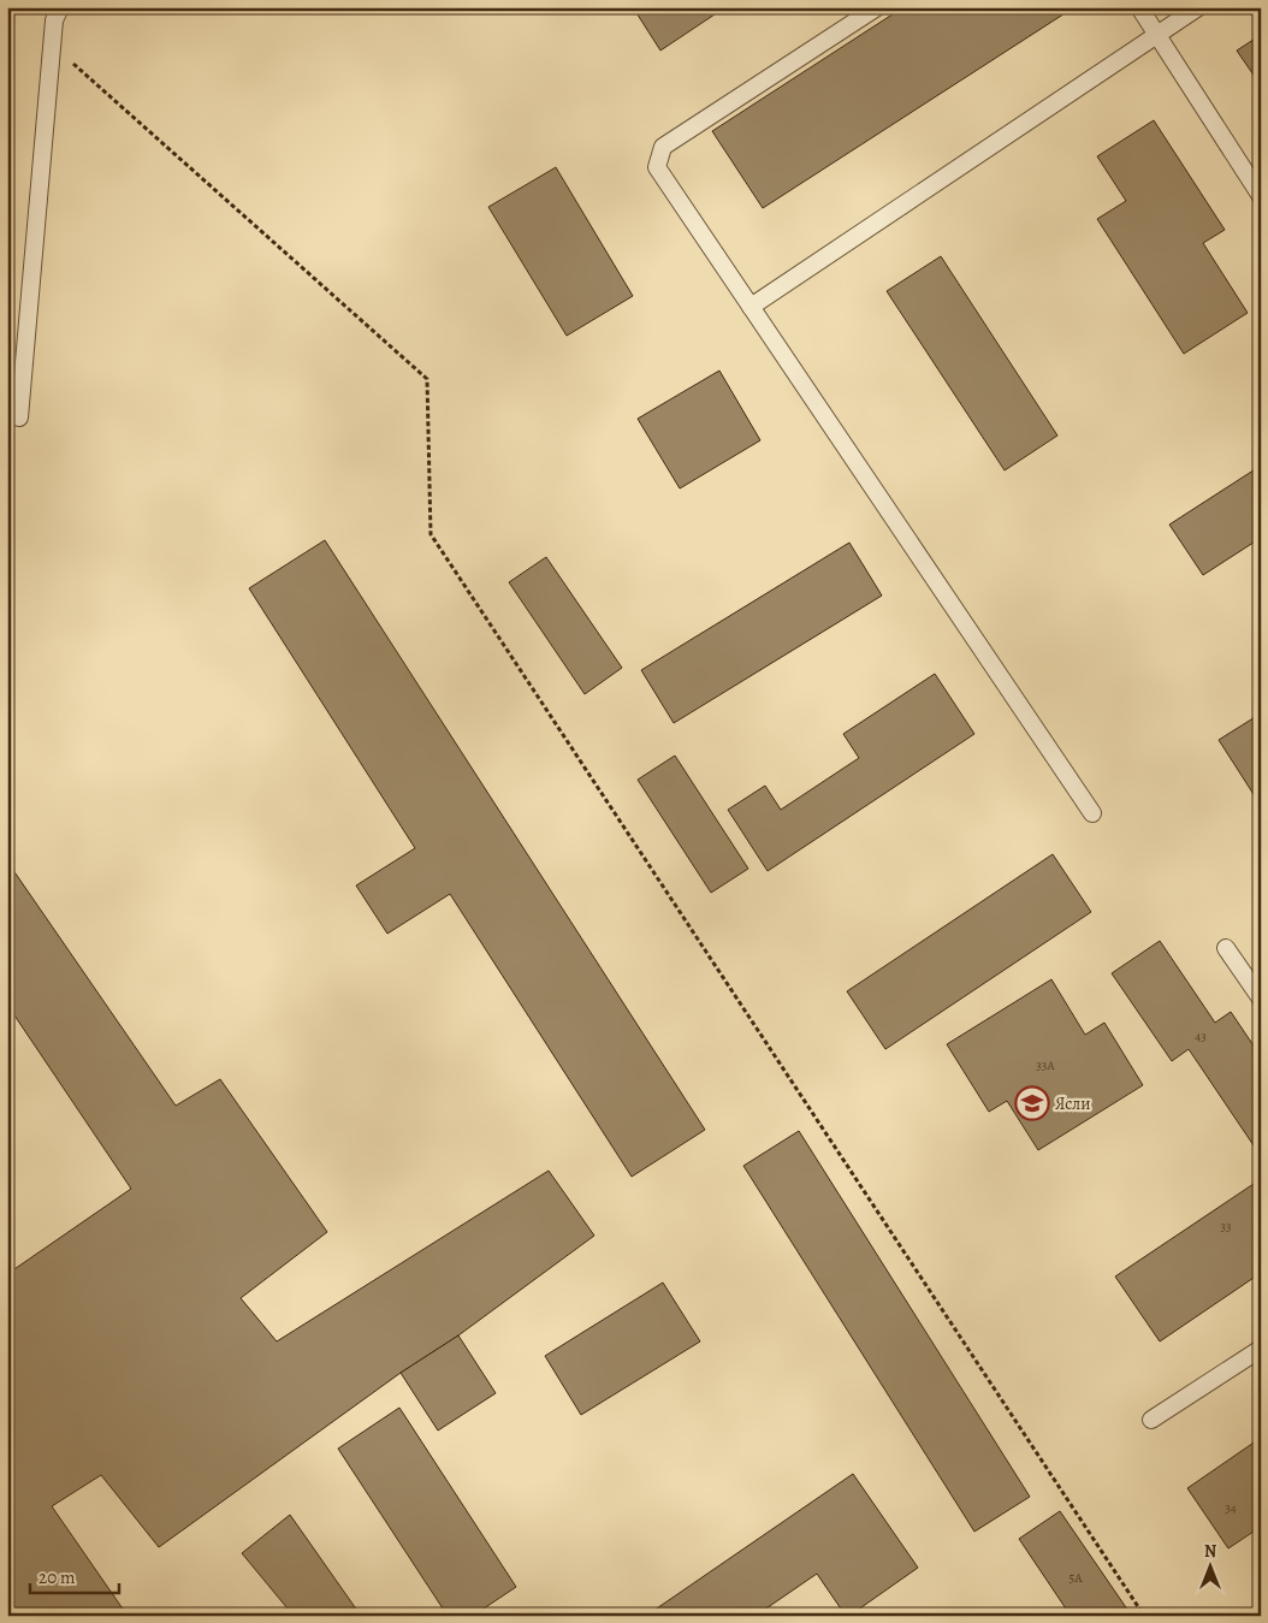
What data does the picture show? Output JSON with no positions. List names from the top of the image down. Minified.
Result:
{"places":{"school or university":["Ясли"]},"house_numbers":["43","33А","33","34","5А"],"scale_bar":"20 m","north":"top"}
